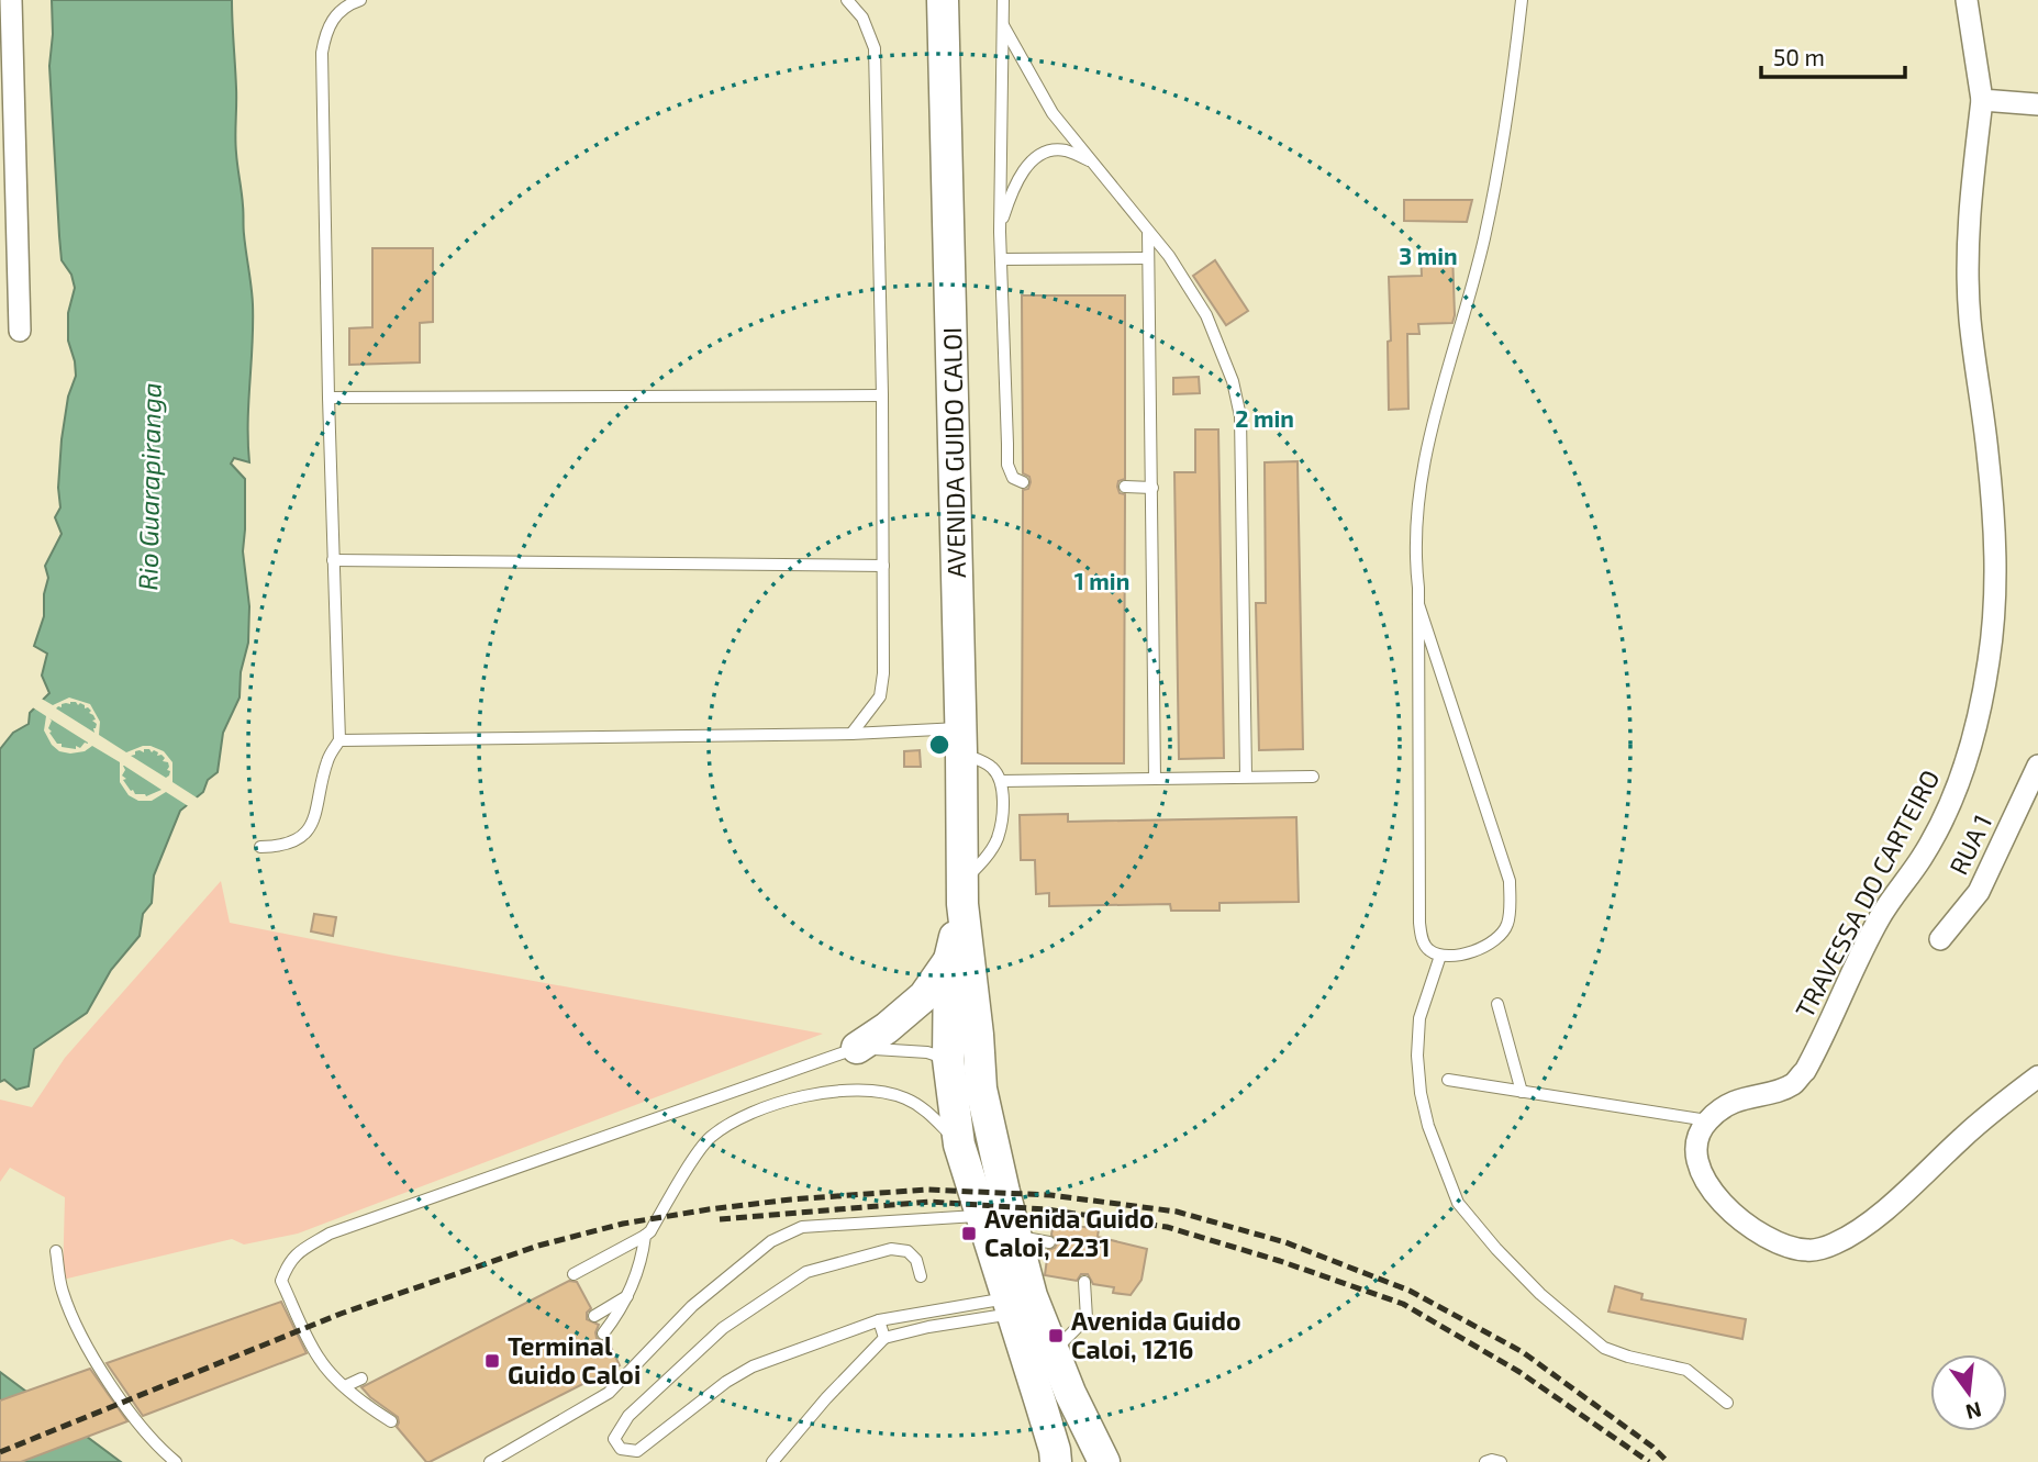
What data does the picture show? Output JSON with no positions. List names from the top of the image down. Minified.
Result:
{"streets":{"main road":["AVENIDA GUIDO CALOI"],"street":["RUA 1","TRAVESSA DO CARTEIRO"]},"water":["Rio Guarapiranga"],"places":{"transit":["Avenida Guido Caloi, 2231","Avenida Guido Caloi, 1216","Terminal Guido Caloi"]},"scale_bar":"50 m","north":"bottom","rings":["3 min","2 min","1 min"]}
